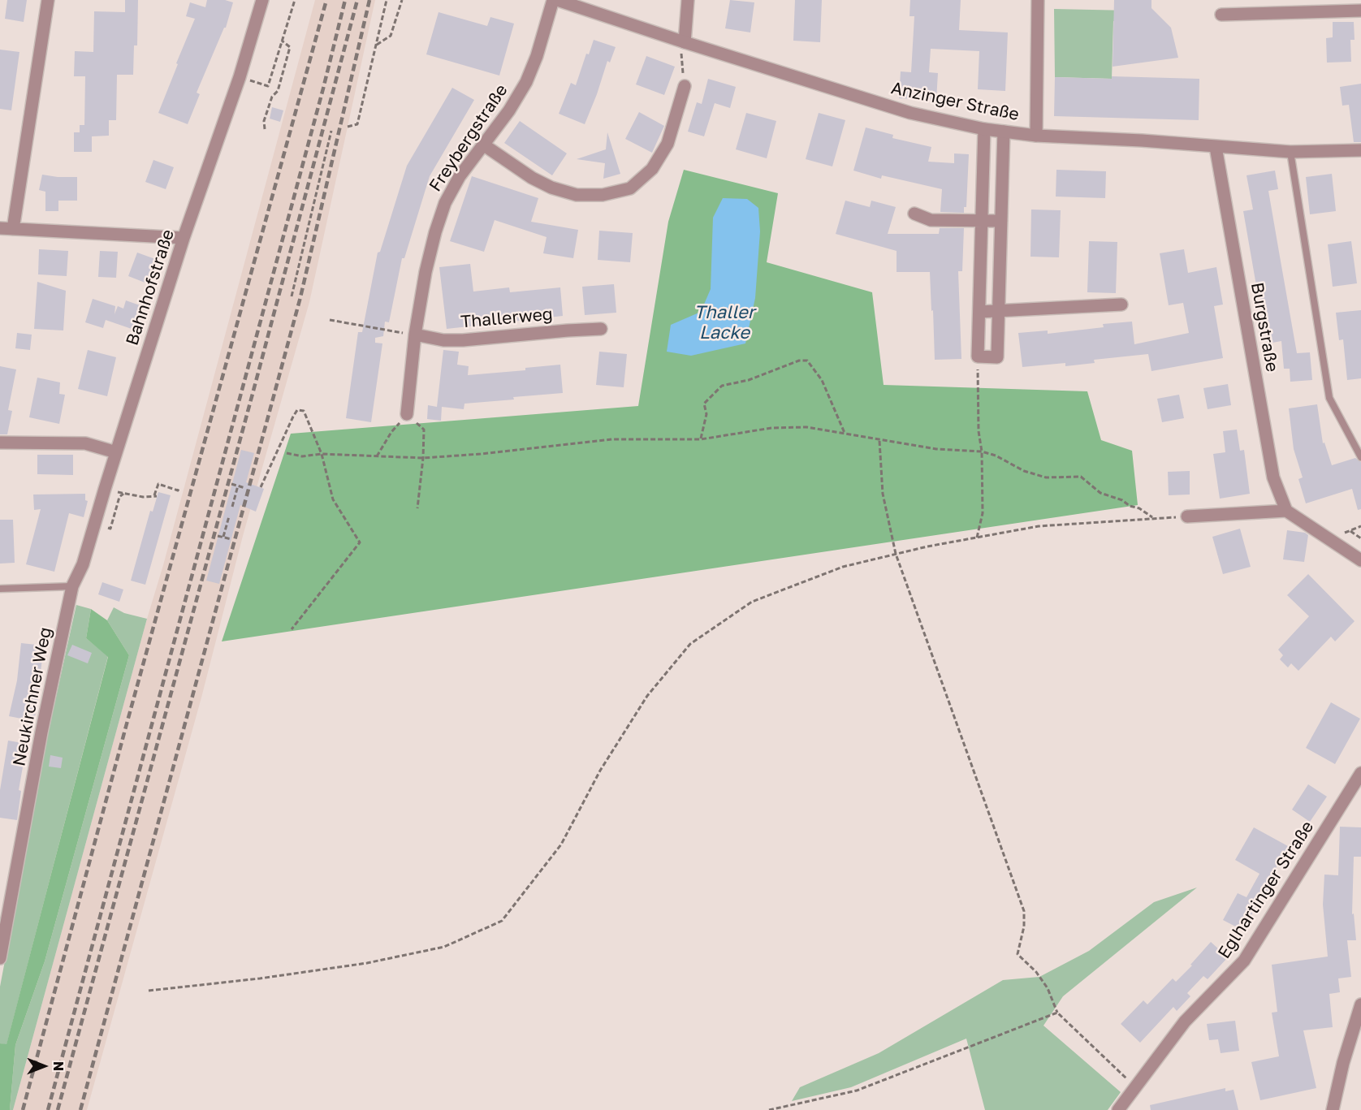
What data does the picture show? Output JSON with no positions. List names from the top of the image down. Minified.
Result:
{"streets":{"street":["Anzinger Straße","Freybergstraße","Bahnhofstraße","Thallerweg","Burgstraße","Neukirchner Weg","Eglhartinger Straße"]},"crossings":[["Anzinger Straße","Burgstraße"],["Freybergstraße","Thallerweg"],["Bahnhofstraße","Neukirchner Weg"]],"water":["Thaller Lacke"],"north":"right"}
